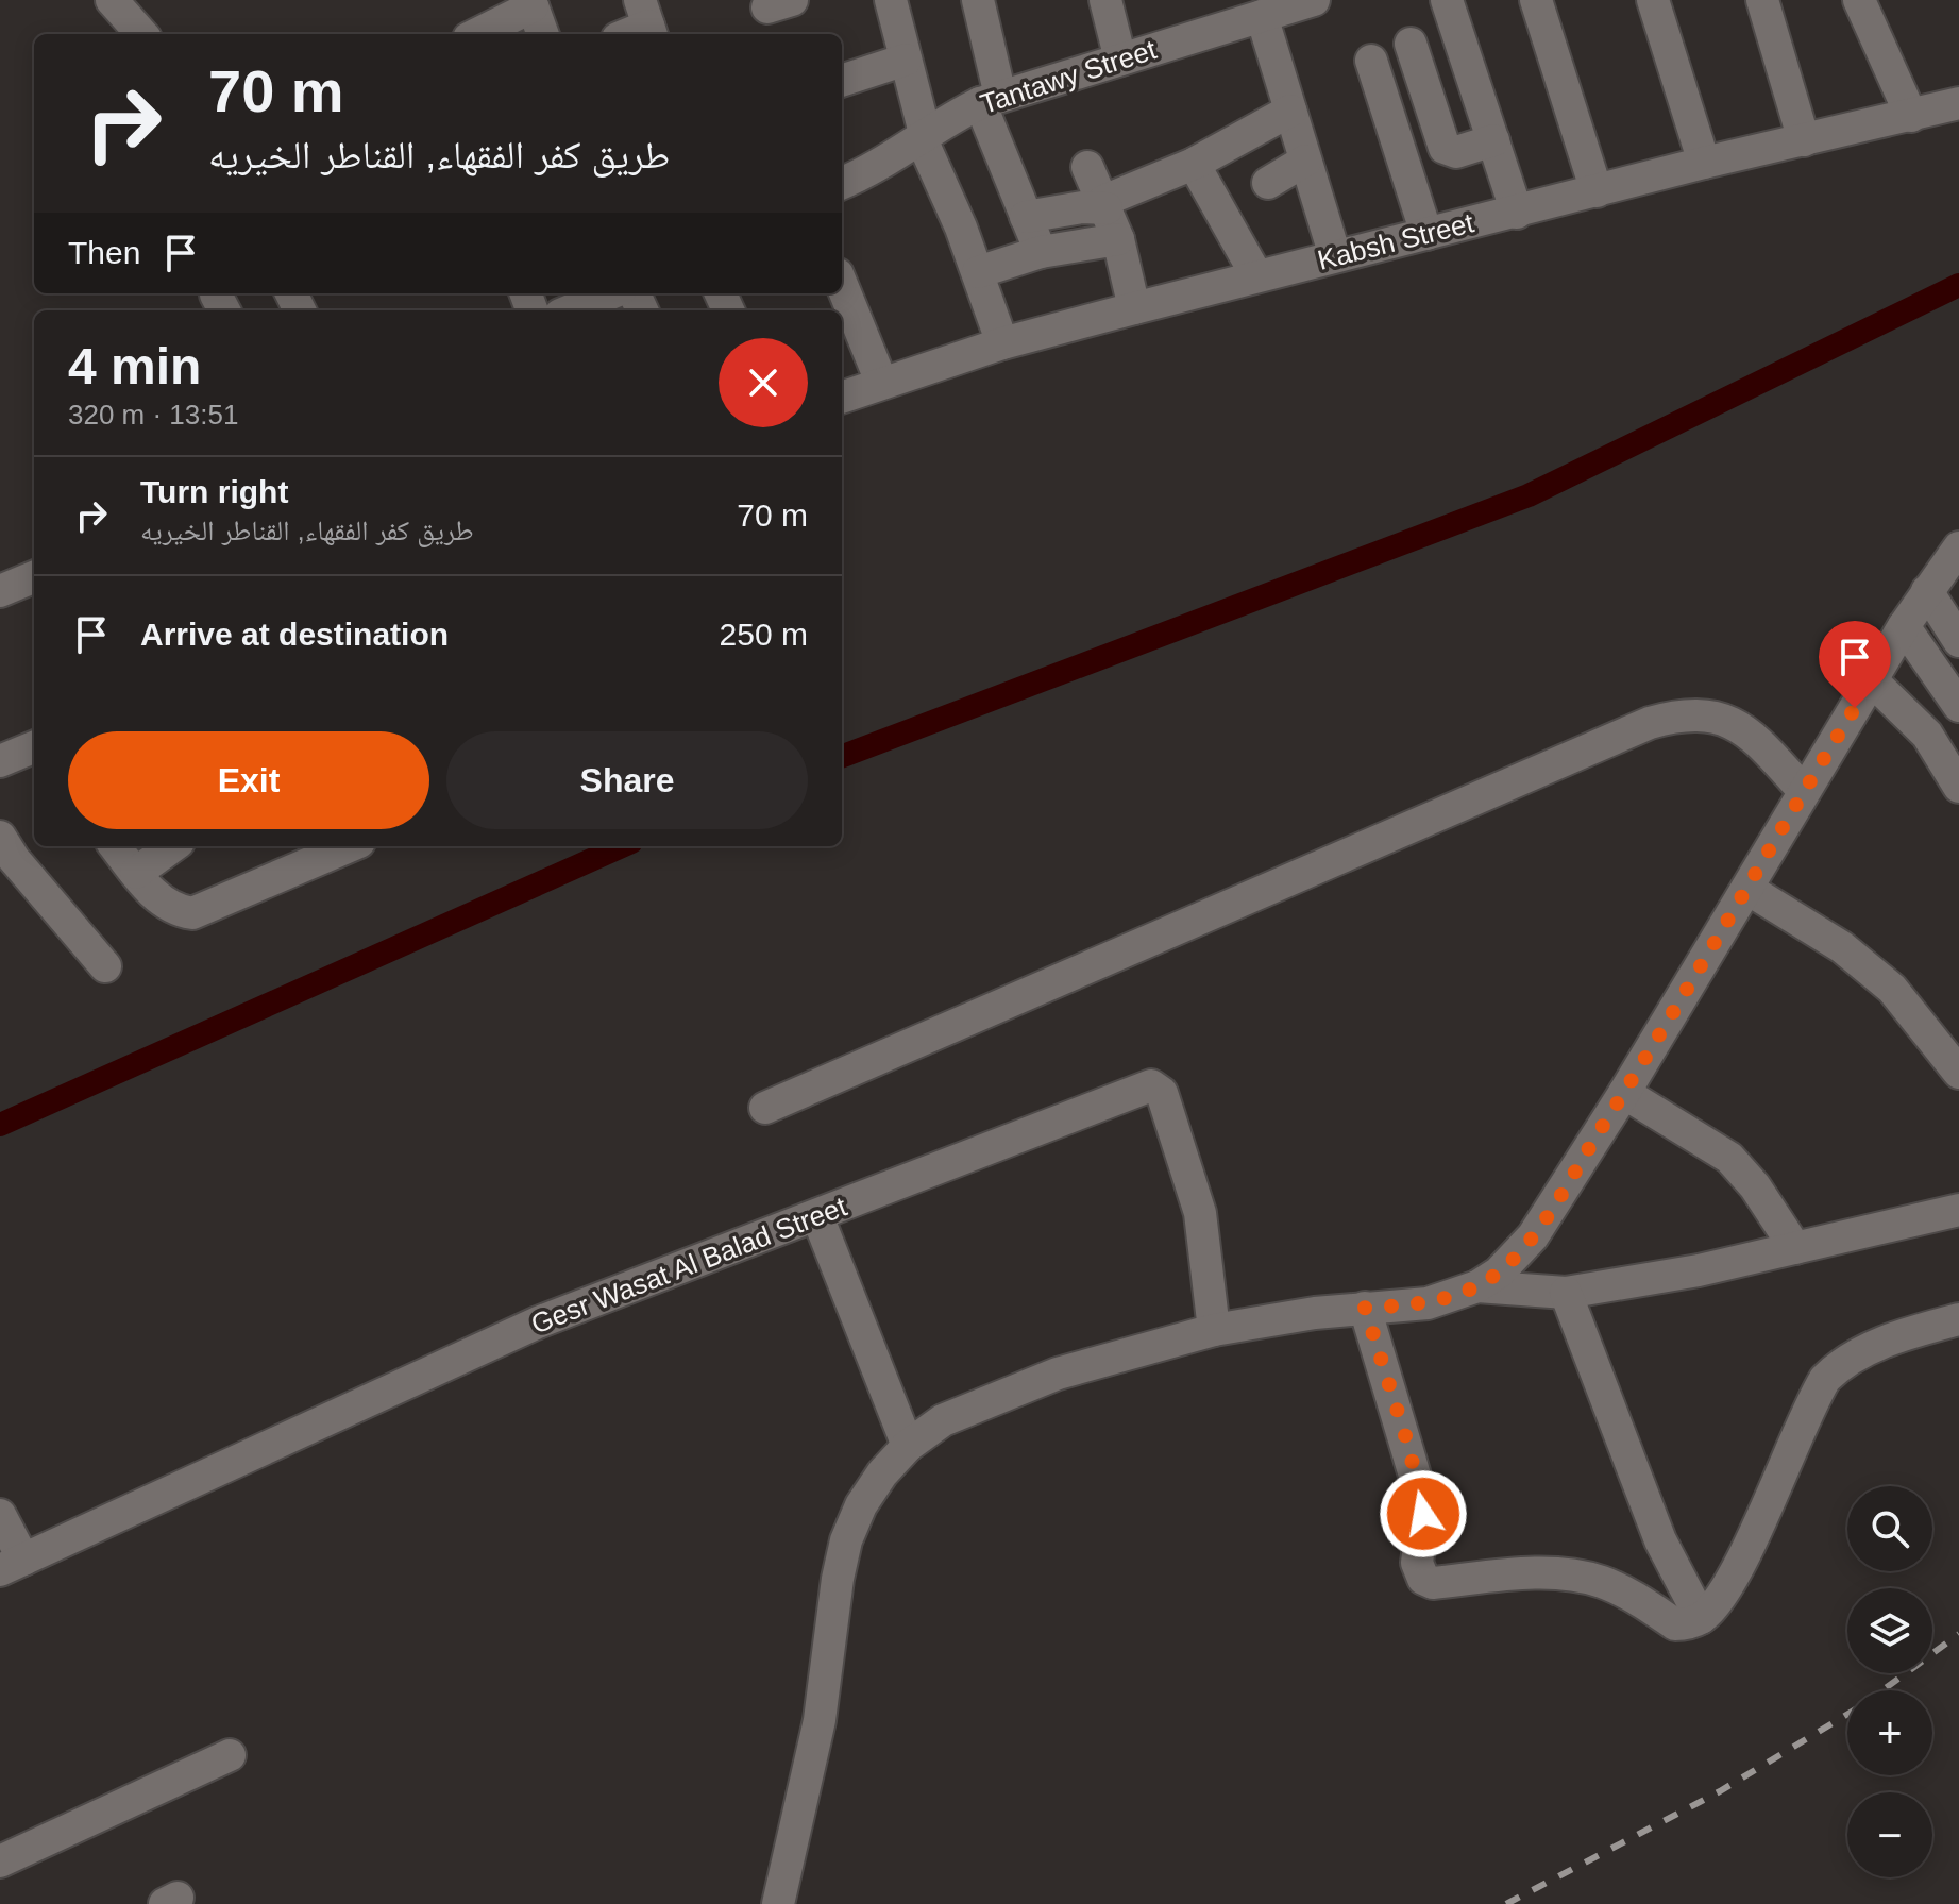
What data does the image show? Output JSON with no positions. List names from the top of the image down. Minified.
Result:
{"streets":{"street":["Tantawy Street","Kabsh Street","Gesr Wasat Al Balad Street"]},"page":{"turn":["70 m","طريق كفر الفقهاء, القناطر الخيريه"],"then":"Then","heading":["4 min","320 m · 13:51"],"list":[{"name":"Turn right","note":"طريق كفر الفقهاء, القناطر الخيريه","value":"70 m"},{"name":"Arrive at destination","value":"250 m"}],"buttons":["Exit","Share"],"map_buttons":["+","−"]}}
